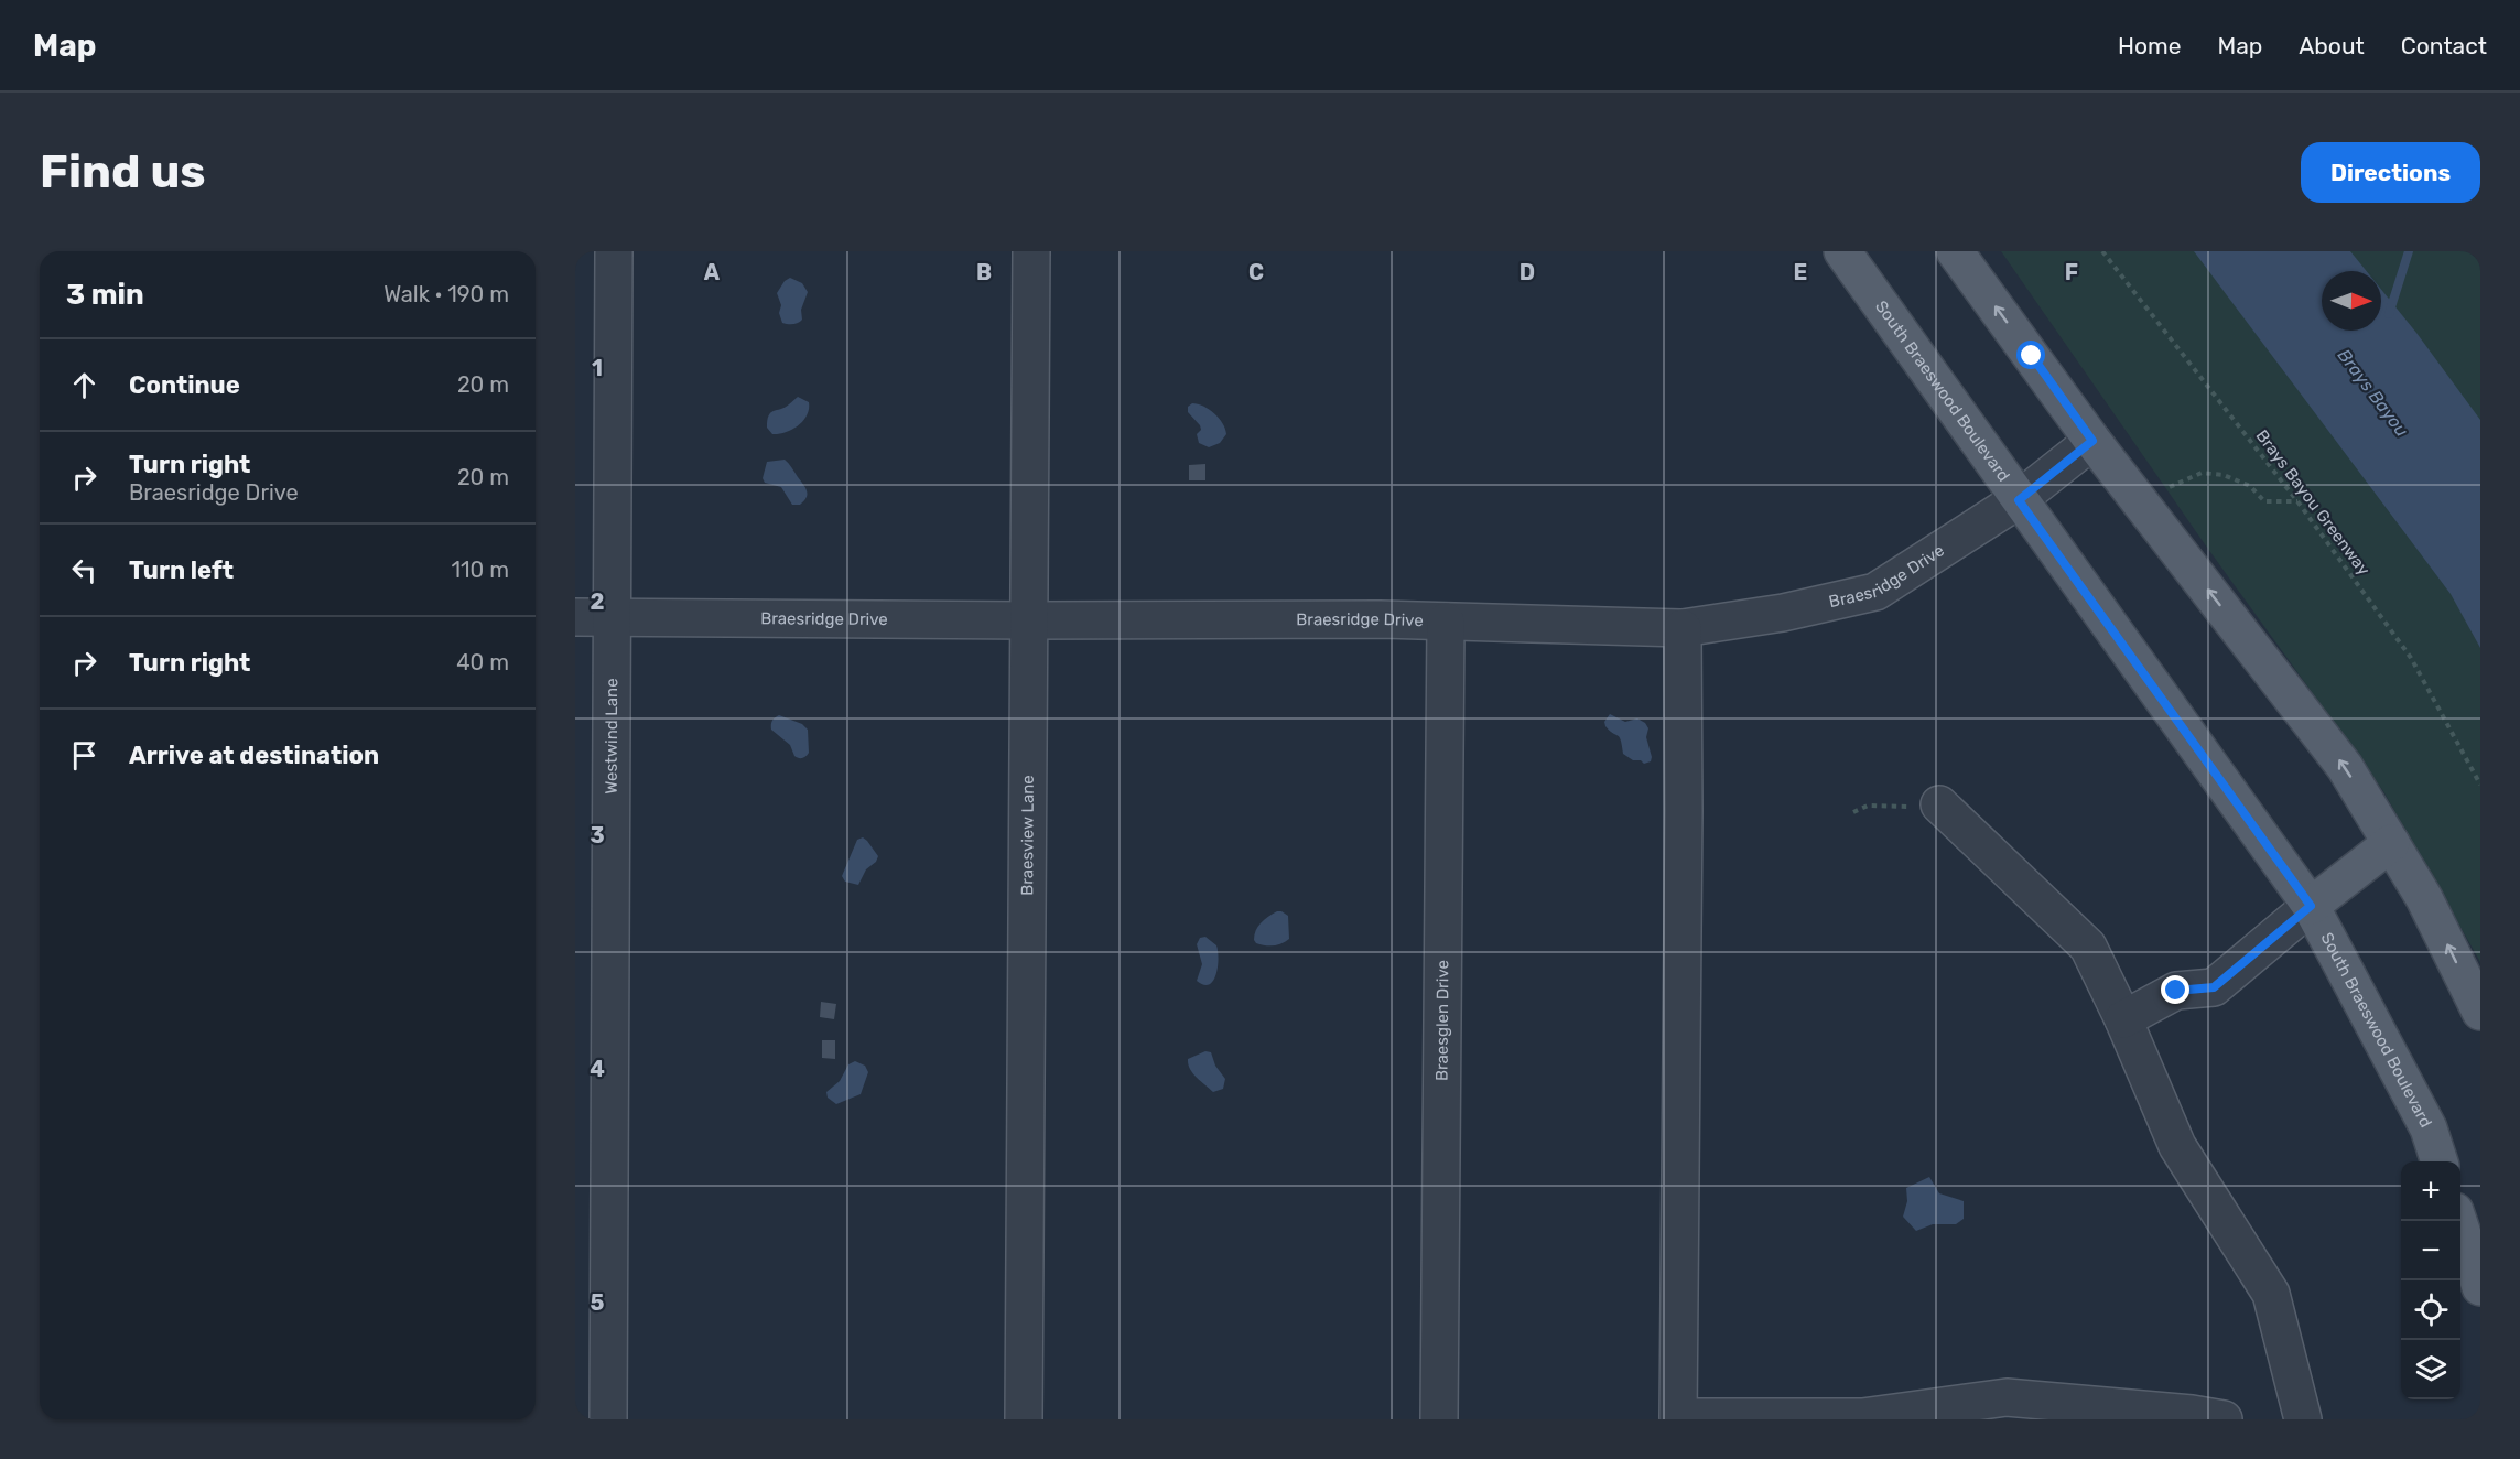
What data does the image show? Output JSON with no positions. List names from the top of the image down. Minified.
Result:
{"streets":{"main road":["South Braeswood Boulevard"],"street":["Braesridge Drive","Westwind Lane","Braesview Lane","Braesglen Drive"],"path":["Brays Bayou Greenway"]},"crossings":[["South Braeswood Boulevard","Braesridge Drive"],["Braesridge Drive","Westwind Lane"],["Braesridge Drive","Braesview Lane"],["Braesridge Drive","Braesglen Drive"]],"water":["Brays Bayou"],"north":"right","page":{"header":"Map","nav":["Home","Map","About","Contact"],"buttons":"Directions","title":"Find us","heading":["3 min","Walk · 190 m"],"list":[["Continue","20 m"],["Turn right","Braesridge Drive","20 m"],["Turn left","110 m"],["Turn right","40 m"],"Arrive at destination"],"map_buttons":["+","−"]},"grid":{"columns":["A","B","C","D","E","F"],"rows":["1","2","3","4","5"]}}
